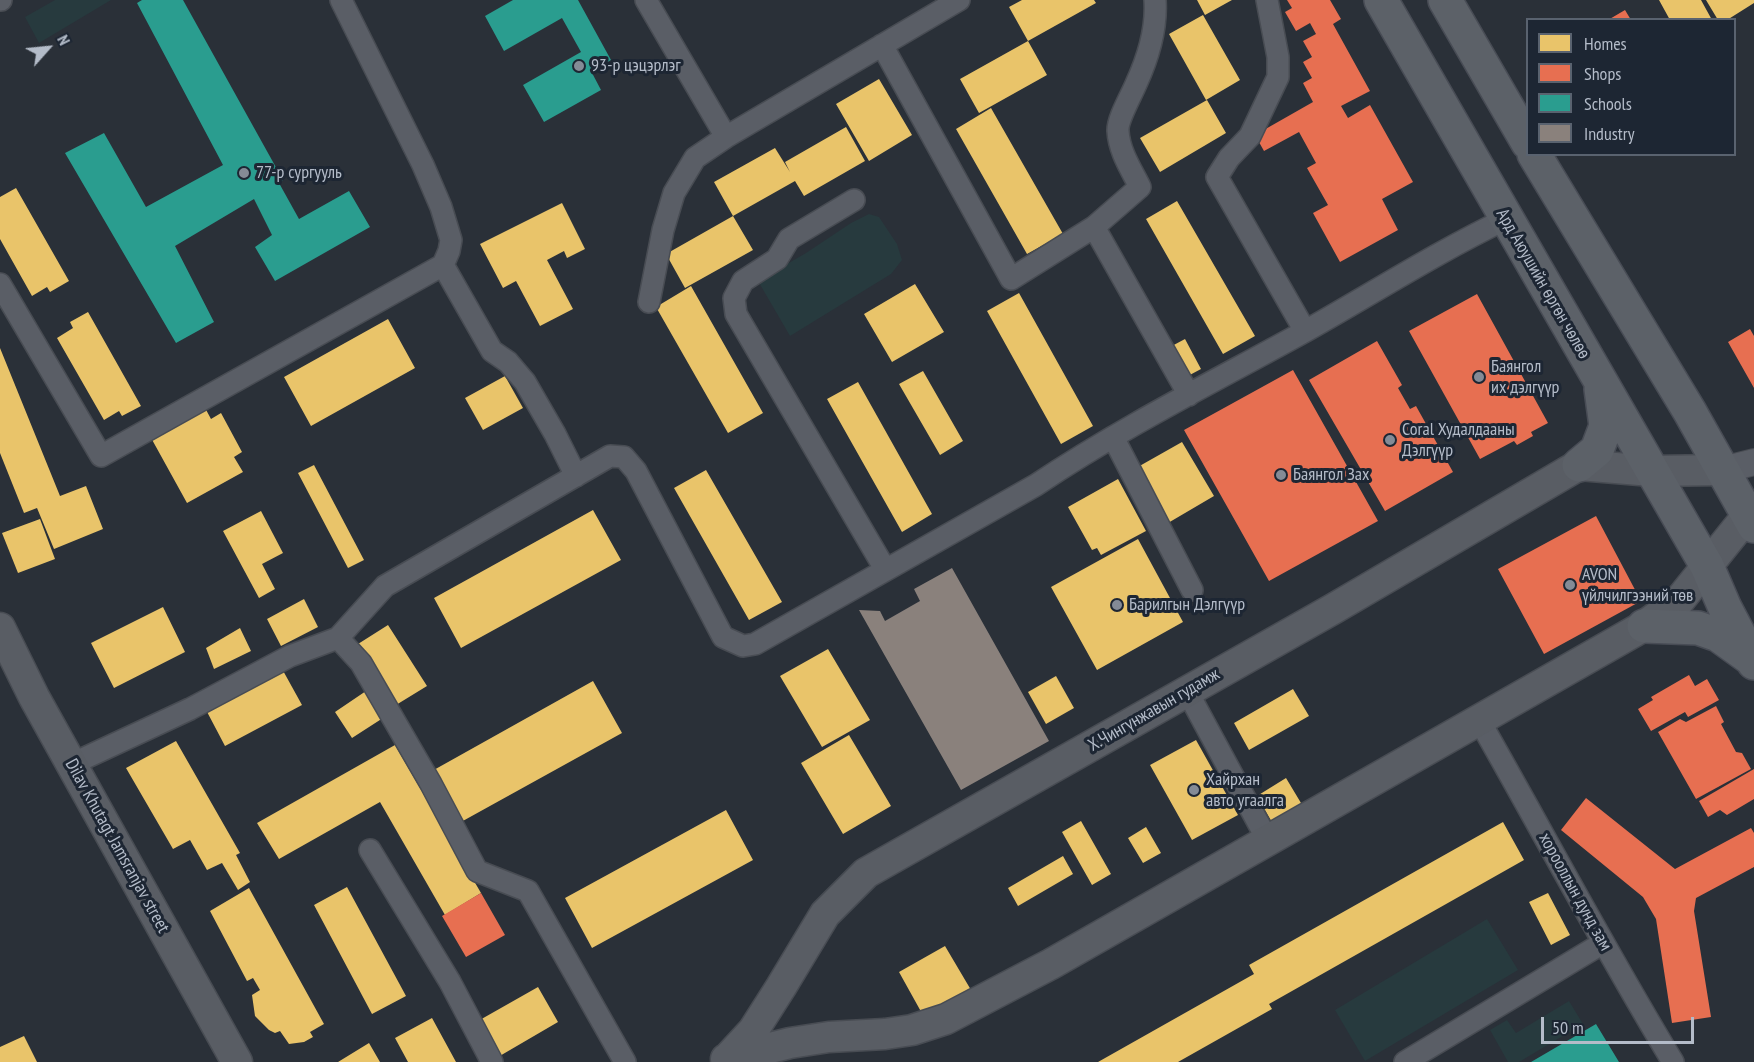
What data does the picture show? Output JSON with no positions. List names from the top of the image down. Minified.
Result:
{"streets":{"main road":["Ард Аюушийн өргөн чөлөө","Х.Чингүнжавын гудамж","Dilav Khutagt Jamsranjav street"],"street":["хорооллын дунд зам"]},"crossings":[["Ард Аюушийн өргөн чөлөө","Х.Чингүнжавын гудамж"],["Х.Чингүнжавын гудамж","хорооллын дунд зам"]],"places":["93-р цэцэрлэг","77-р сургууль","Баянгол их дэлгүүр","Coral Худалдааны Дэлгүүр","Баянгол Зах","AVON үйлчилгээний төв","Барилгын Дэлгүүр","Хайрхан авто угаалга"],"legend":["Homes","Shops","Schools","Industry"],"scale_bar":"50 m","north":"top right"}
